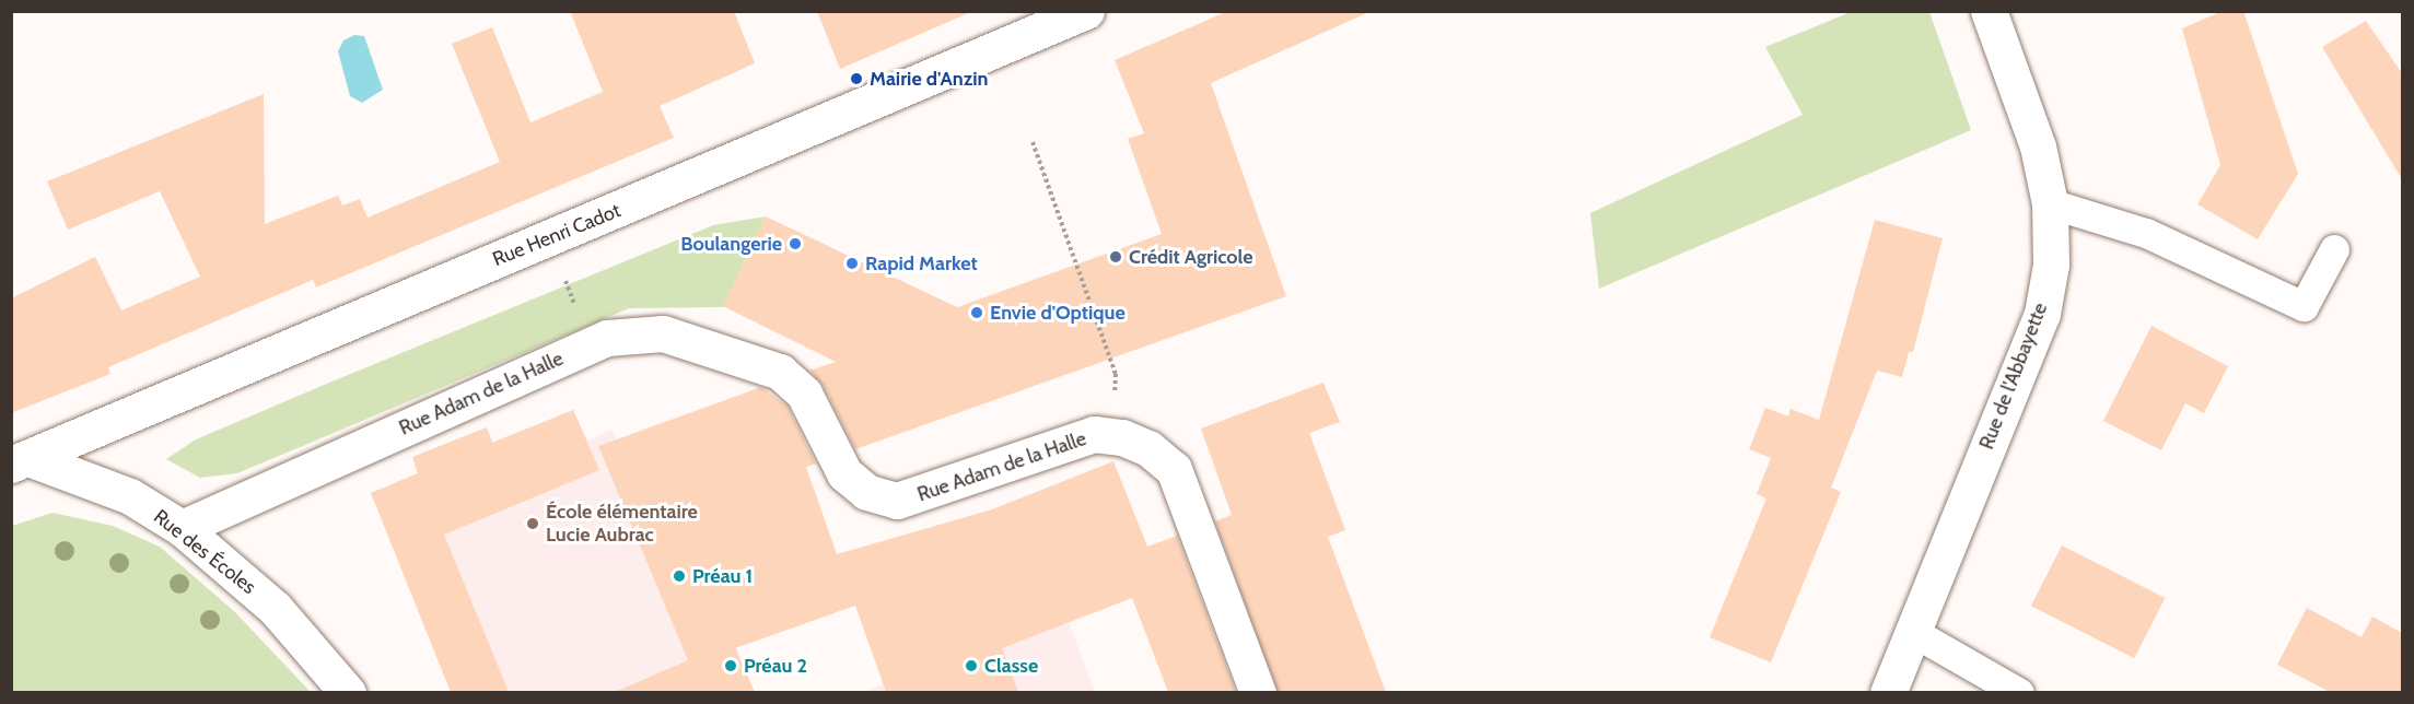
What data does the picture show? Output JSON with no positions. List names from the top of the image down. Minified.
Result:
{"streets":{"street":["Rue Henri Cadot","Rue de l'Abbayette","Rue Adam de la Halle","Rue des Écoles"]},"crossings":[["Rue Henri Cadot","Rue des Écoles"],["Rue Adam de la Halle","Rue des Écoles"]],"places":["Mairie d'Anzin","Boulangerie","Crédit Agricole","Rapid Market","Envie d'Optique","École élémentaire Lucie Aubrac","Préau 1","Préau 2","Classe"]}
